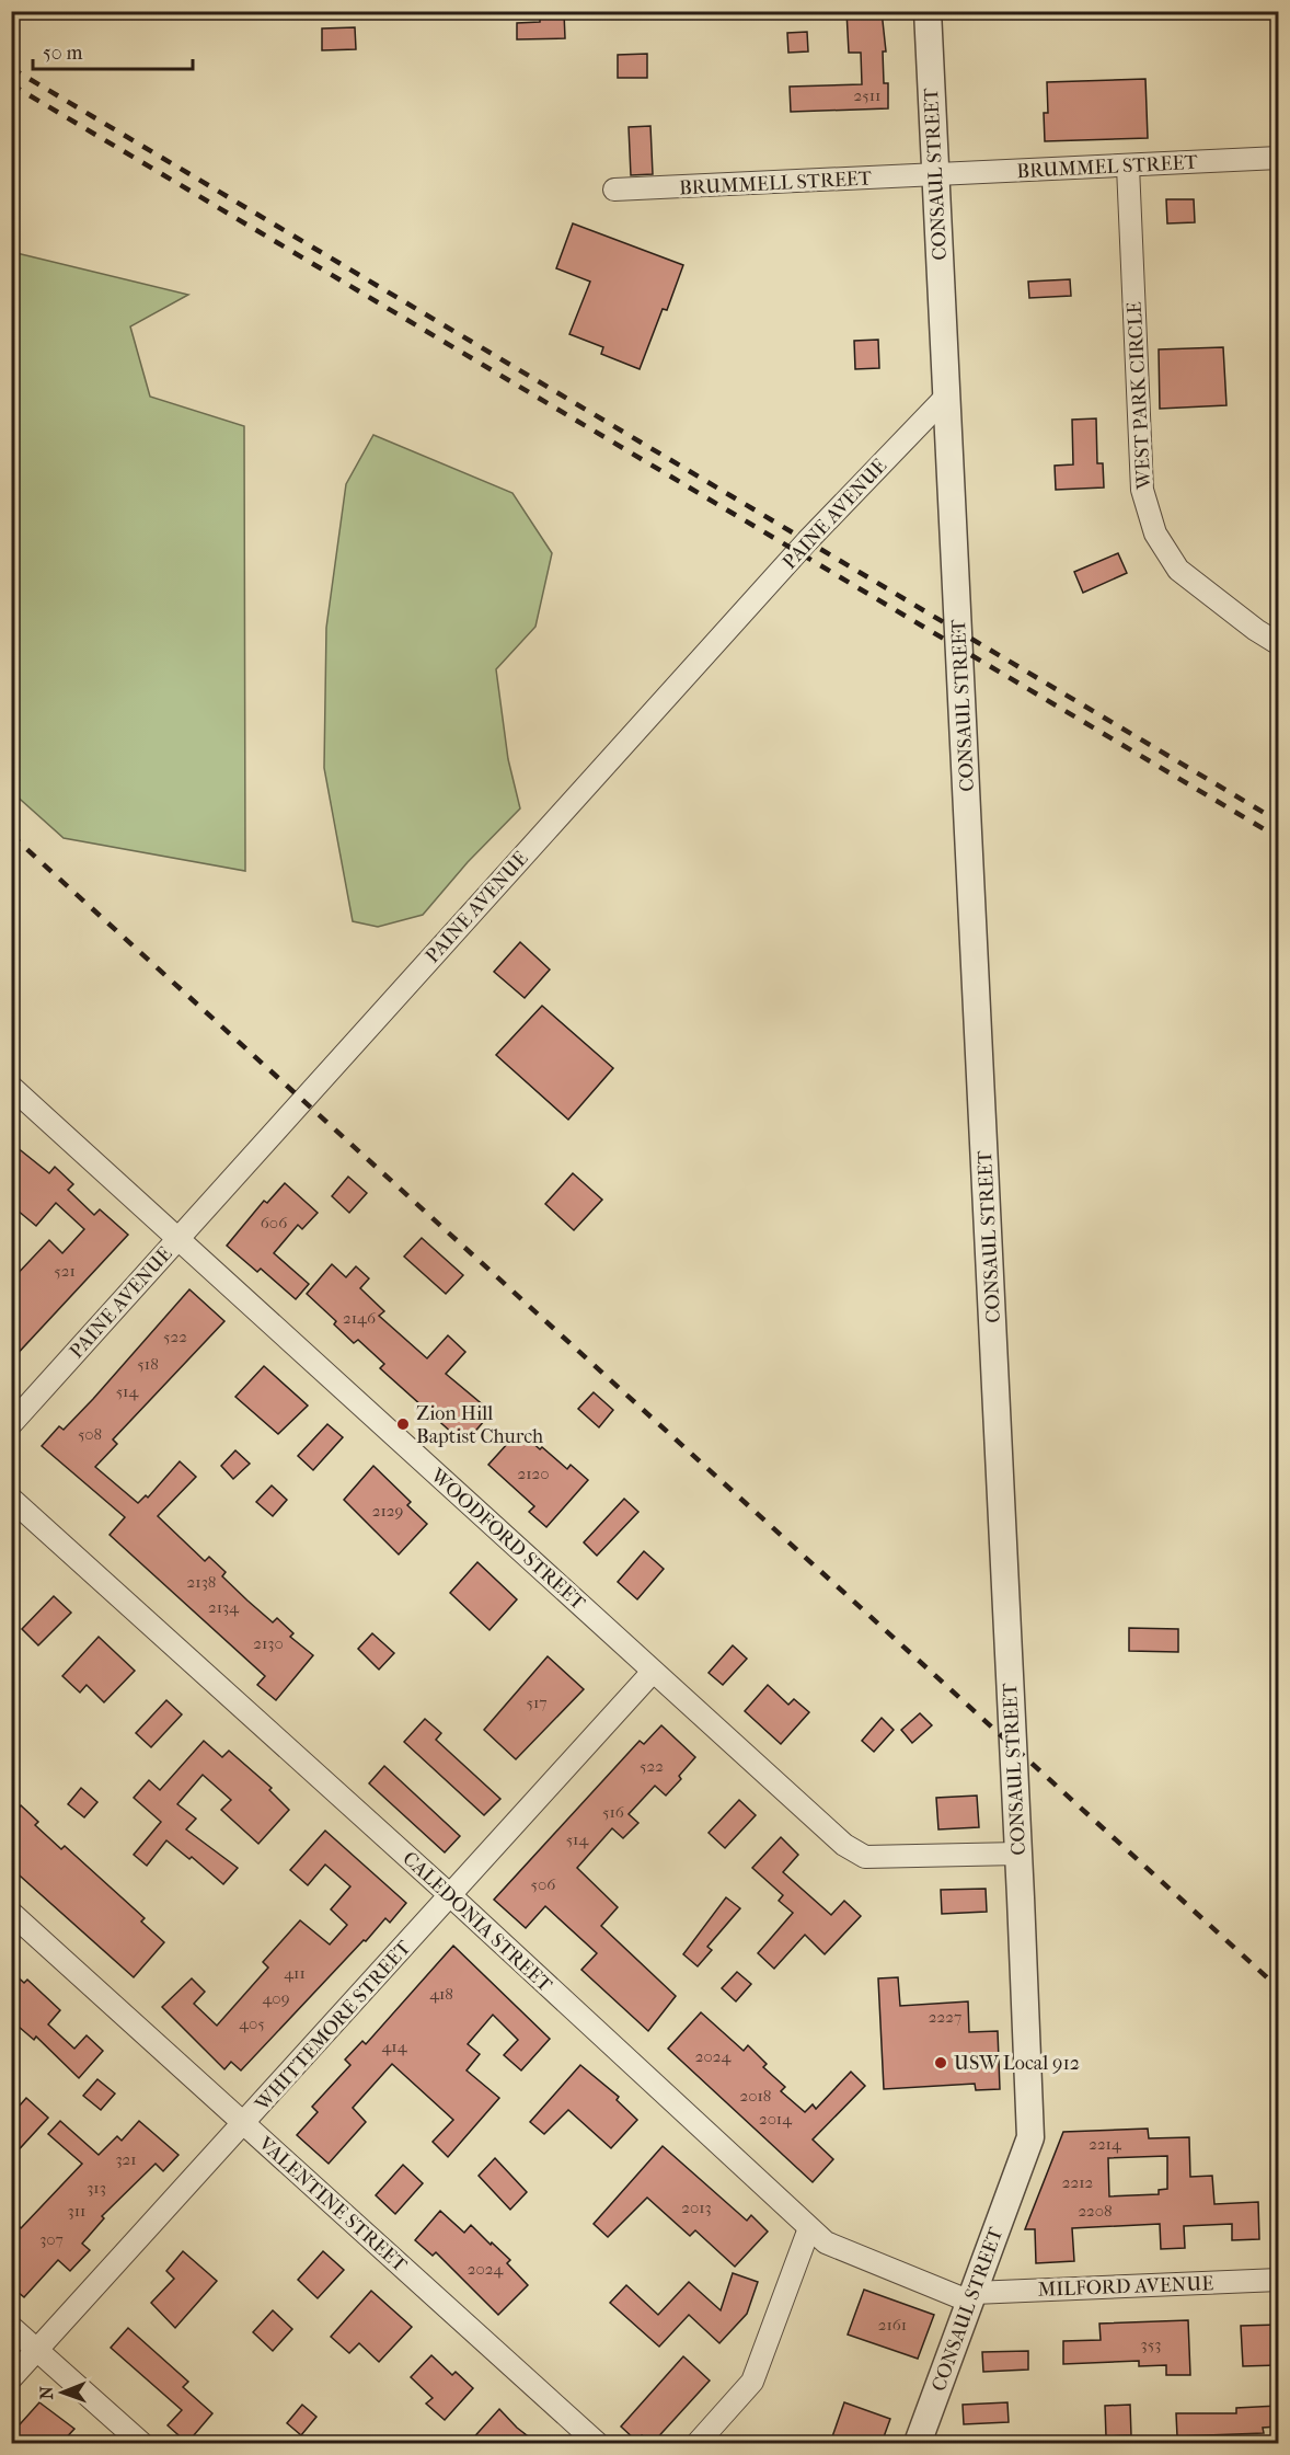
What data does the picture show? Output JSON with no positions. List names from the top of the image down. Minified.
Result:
{"streets":{"street":["BRUMMEL STREET","CONSAUL STREET","BRUMMELL STREET","WEST PARK CIRCLE","PAINE AVENUE","WOODFORD STREET","CALEDONIA STREET","WHITTEMORE STREET","VALENTINE STREET","MILFORD AVENUE"]},"crossings":[["BRUMMEL STREET","CONSAUL STREET"],["BRUMMEL STREET","BRUMMELL STREET"],["BRUMMEL STREET","WEST PARK CIRCLE"],["CONSAUL STREET","BRUMMELL STREET"],["CONSAUL STREET","PAINE AVENUE"],["CONSAUL STREET","WOODFORD STREET"],["CONSAUL STREET","CALEDONIA STREET"],["CONSAUL STREET","MILFORD AVENUE"],["PAINE AVENUE","WOODFORD STREET"],["WOODFORD STREET","WHITTEMORE STREET"],["CALEDONIA STREET","WHITTEMORE STREET"],["CALEDONIA STREET","MILFORD AVENUE"],["WHITTEMORE STREET","VALENTINE STREET"]],"places":["Zion Hill Baptist Church","USW Local 912"],"house_numbers":["2511","606","521","2146","522","518","514","508","2120","2129","2138","2134","2130","517","522","516","514","506","411","418","409","2227","405","414","2024","2018","2014","2214","321","2212","313","2013","311","2208","307","2024","2161","353"],"scale_bar":"50 m","north":"left"}
